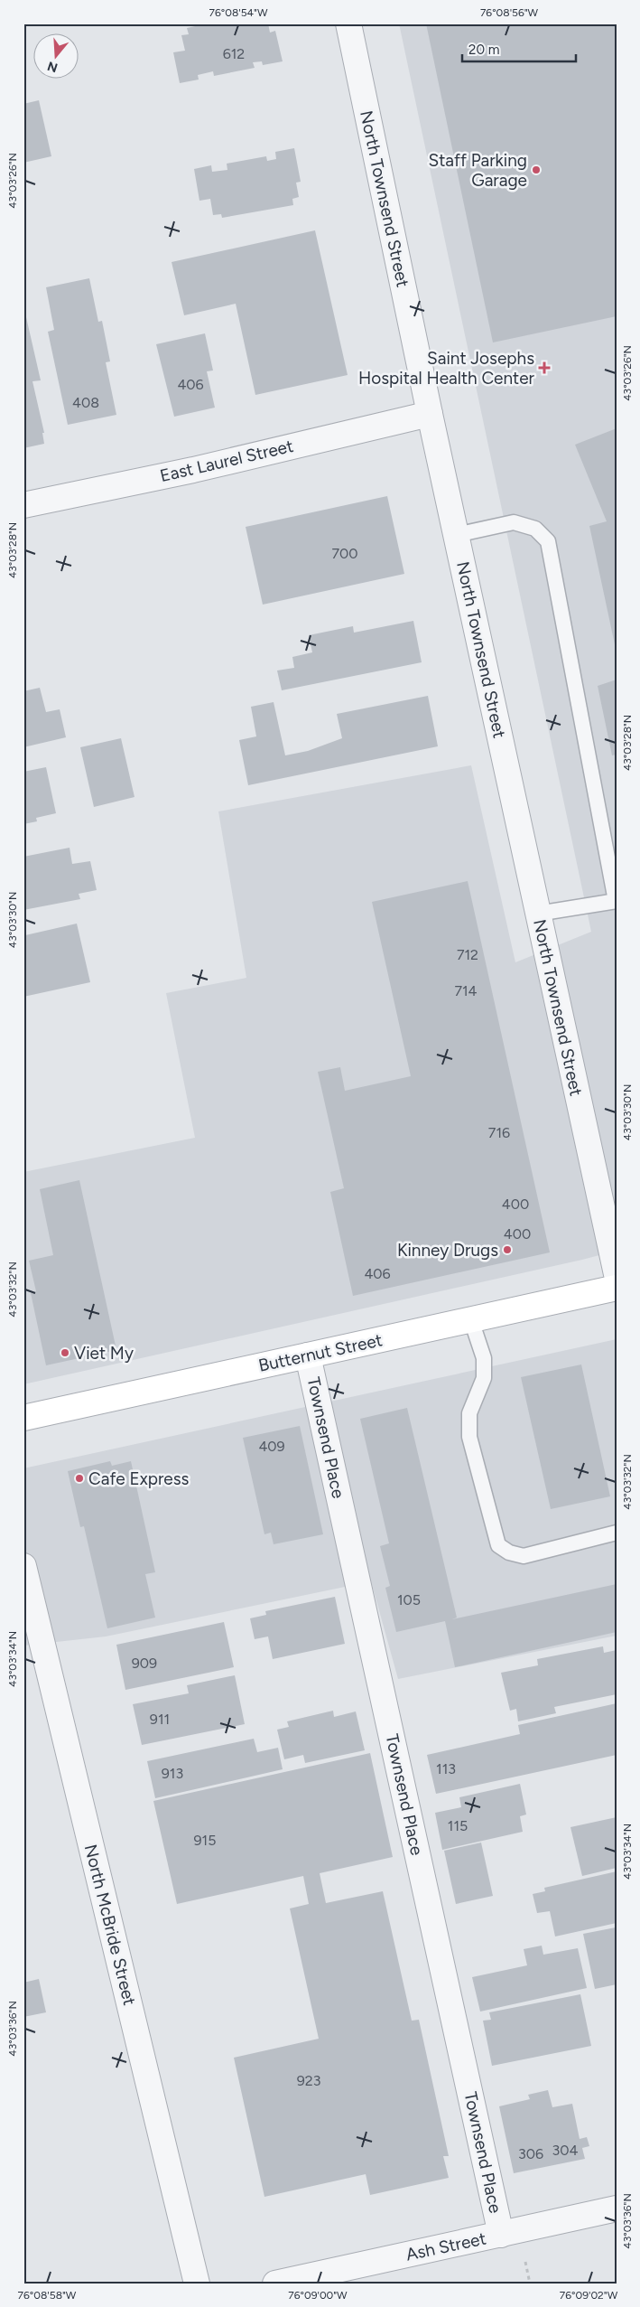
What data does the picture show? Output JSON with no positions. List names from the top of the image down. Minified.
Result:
{"streets":{"street":["North Townsend Street","East Laurel Street","Butternut Street","Townsend Place","North McBride Street","Ash Street"]},"crossings":[["North Townsend Street","East Laurel Street"],["Butternut Street","Townsend Place"],["Townsend Place","Ash Street"]],"places":{"other":["Staff Parking Garage","Kinney Drugs","Viet My","Cafe Express"],"health":["Saint Josephs Hospital Health Center"]},"house_numbers":["612","406","408","700","712","714","716","400","400","406","409","105","909","911","113","913","115","915","923","304","306"],"scale_bar":"20 m","north":"bottom","coordinates":["76°08'54\"W","76°08'56\"W","43°03'26\"N","43°03'28\"N","43°03'30\"N","43°03'32\"N","43°03'34\"N","43°03'36\"N","76°08'58\"W","76°09'00\"W","76°09'02\"W"]}
